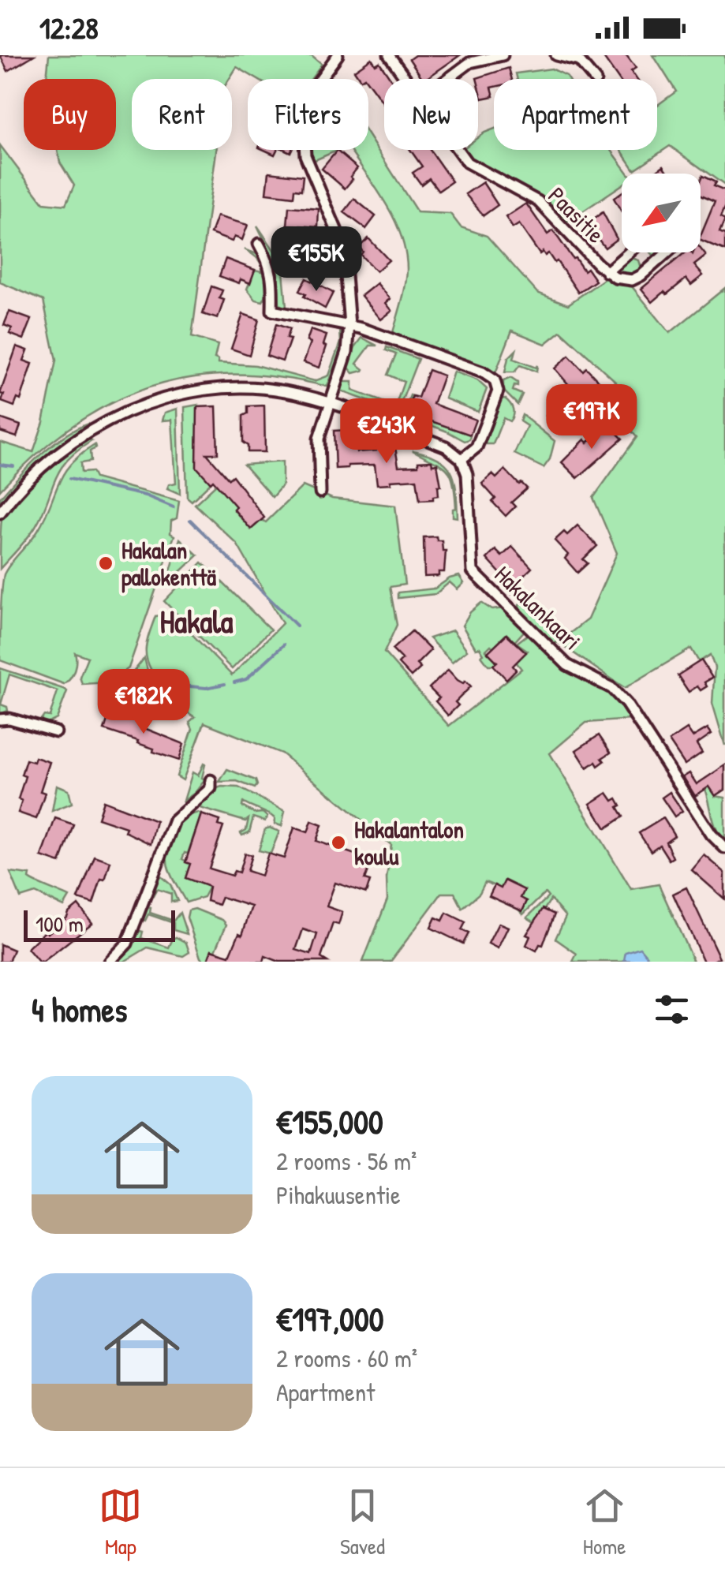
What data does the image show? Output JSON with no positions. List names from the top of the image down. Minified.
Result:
{"streets":{"street":["Paasitie","Hakalankaari"]},"districts":["Hakala"],"places":["Hakalan pallokenttä","Hakalantalon koulu"],"scale_bar":"100 m","north":"bottom left","page":{"status":"12:28","chip":["Buy","Rent","Filters","New","Apartment"],"price":["€155K","€197K","€243K","€182K"],"scale":"100 m","heading":"4 homes","list":[{"name":"€155,000","note":"2 rooms · 56 m² · Pihakuusentie"},{"name":"€197,000","note":"2 rooms · 60 m² · Apartment"}],"tabs":["Map","Saved","Home"]}}
